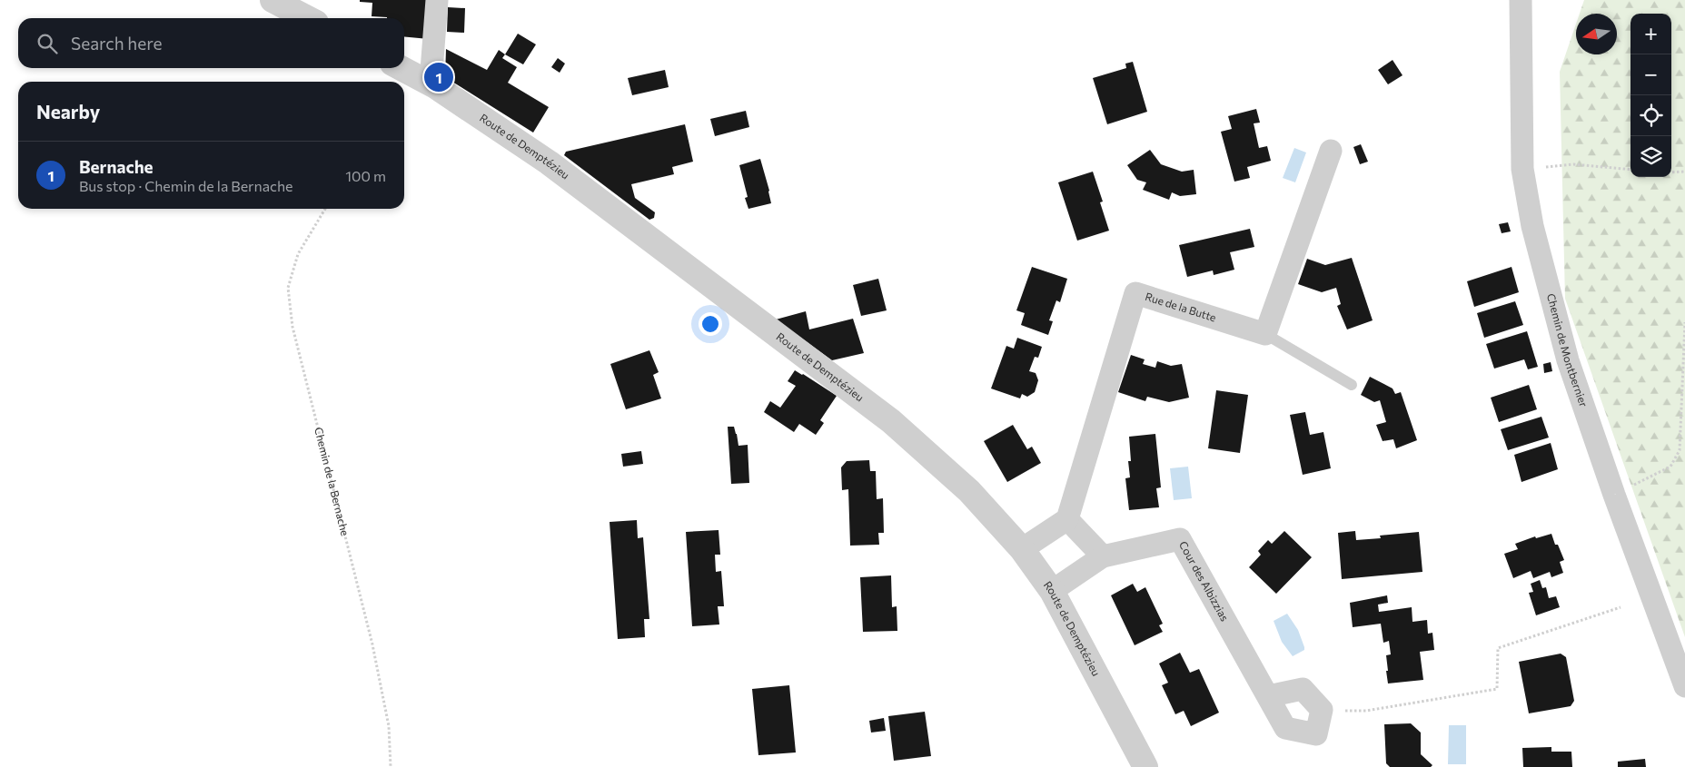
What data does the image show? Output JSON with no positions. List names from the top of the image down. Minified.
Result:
{"streets":{"street":["Route de Demptézieu","Rue de la Butte","Chemin de Montbernier","Cour des Albizzias"],"path":["Chemin de la Bernache"]},"crossings":[["Route de Demptézieu","Cour des Albizzias"]],"north":"left","page":{"map_buttons":["+","−"],"search":"Search here","pins":"1","heading":"Nearby","list":[{"mark":"1","name":"Bernache","note":"Bus stop · Chemin de la Bernache","value":"100 m"}]}}
